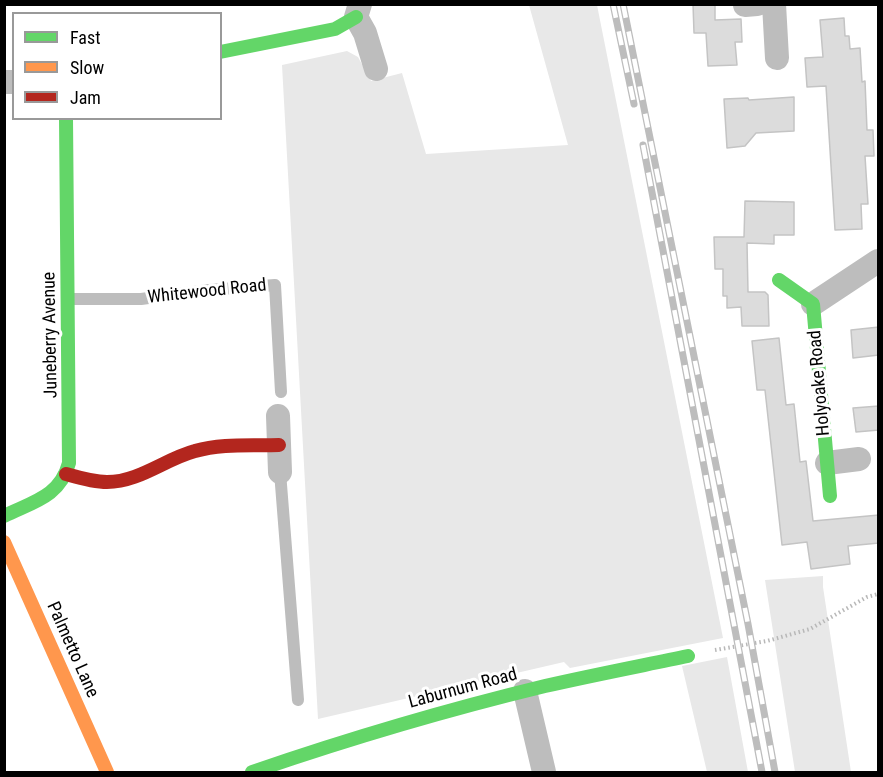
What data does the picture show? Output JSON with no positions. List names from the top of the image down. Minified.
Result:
{"streets":{"street":["Juneberry Avenue","Holyoake Road","Palmetto Lane","Laburnum Road"],"lane":["Whitewood Road"]},"crossings":[["Whitewood Road","Juneberry Avenue"]],"legend":["Fast","Slow","Jam"]}
